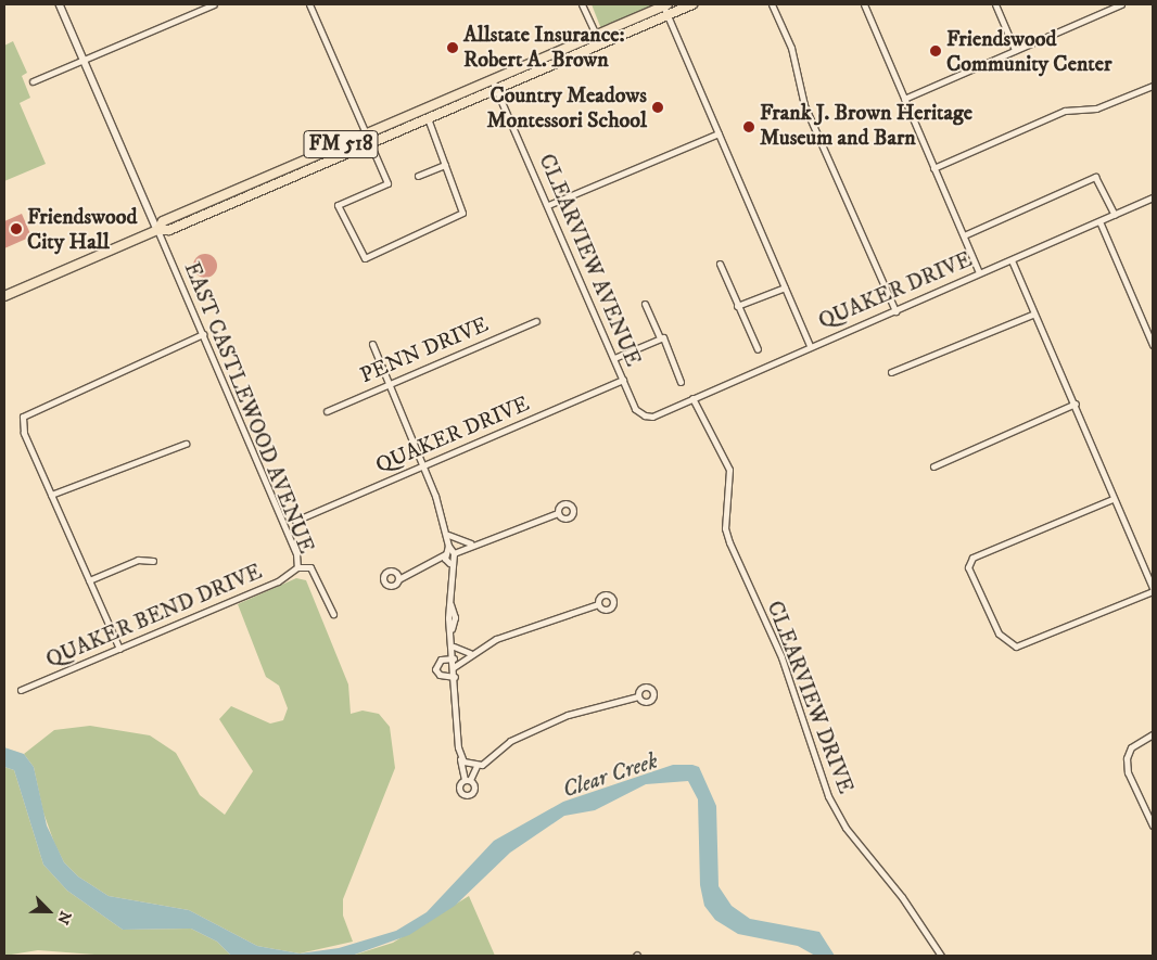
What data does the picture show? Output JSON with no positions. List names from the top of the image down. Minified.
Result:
{"streets":{"main road":["FM 518"],"street":["CLEARVIEW AVENUE","QUAKER DRIVE","PENN DRIVE","EAST CASTLEWOOD AVENUE","QUAKER BEND DRIVE","CLEARVIEW DRIVE"]},"crossings":[["FM 518","CLEARVIEW AVENUE"],["FM 518","EAST CASTLEWOOD AVENUE"],["CLEARVIEW AVENUE","QUAKER DRIVE"],["QUAKER DRIVE","CLEARVIEW DRIVE"],["EAST CASTLEWOOD AVENUE","QUAKER BEND DRIVE"]],"water":["Clear Creek"],"places":["Allstate Insurance: Robert A. Brown","Friendswood Community Center","Country Meadows Montessori School","Frank J. Brown Heritage Museum and Barn","Friendswood City Hall"],"north":"bottom right"}
